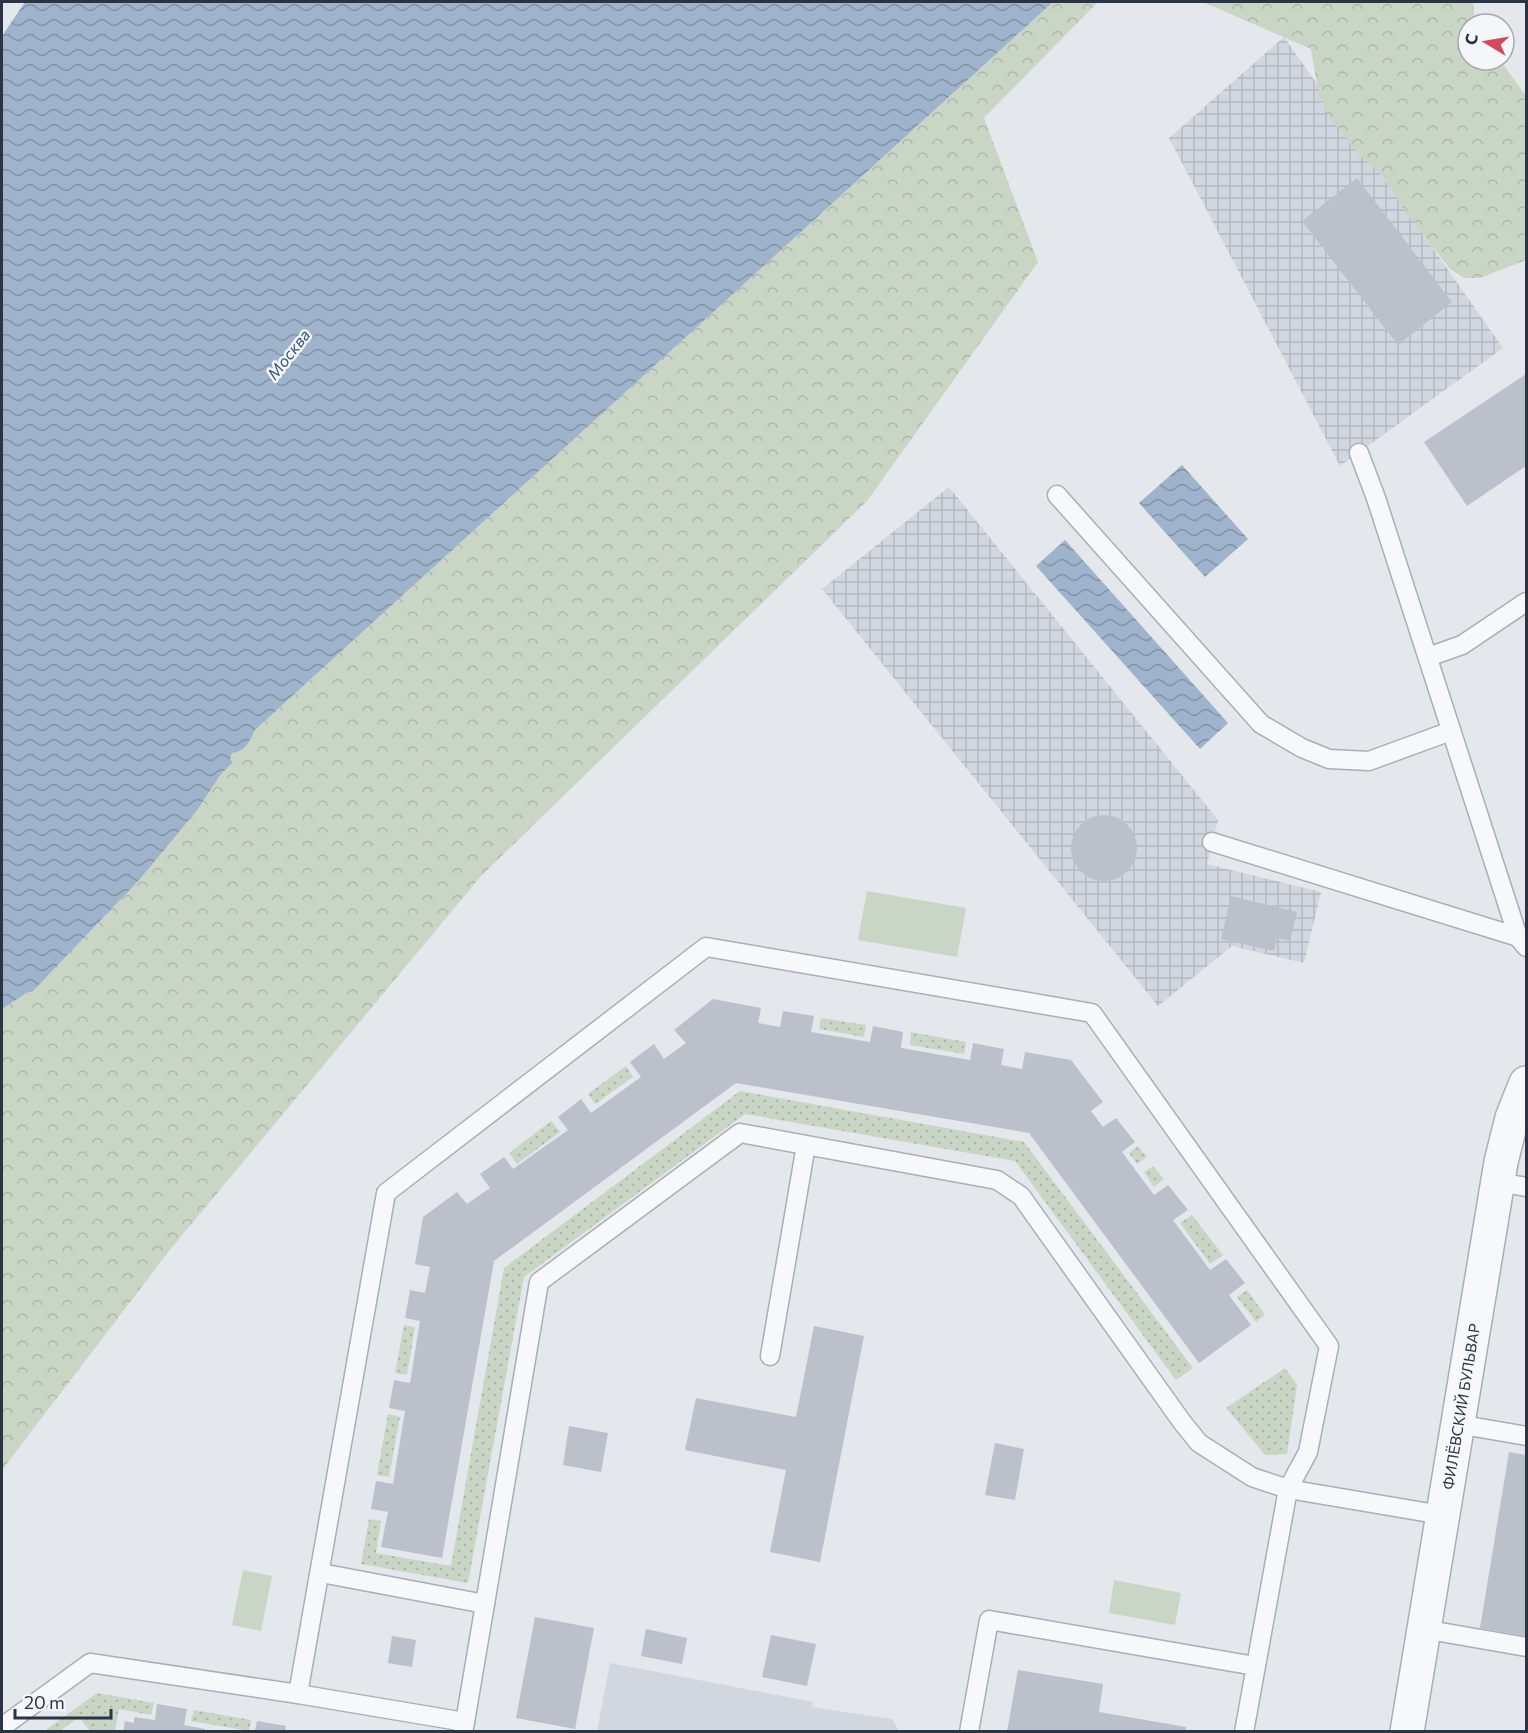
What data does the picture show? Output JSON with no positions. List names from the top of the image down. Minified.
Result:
{"streets":{"street":["ФИЛЁВСКИЙ БУЛЬВАР"]},"water":["Москва"],"scale_bar":"20 m","north":"left"}
